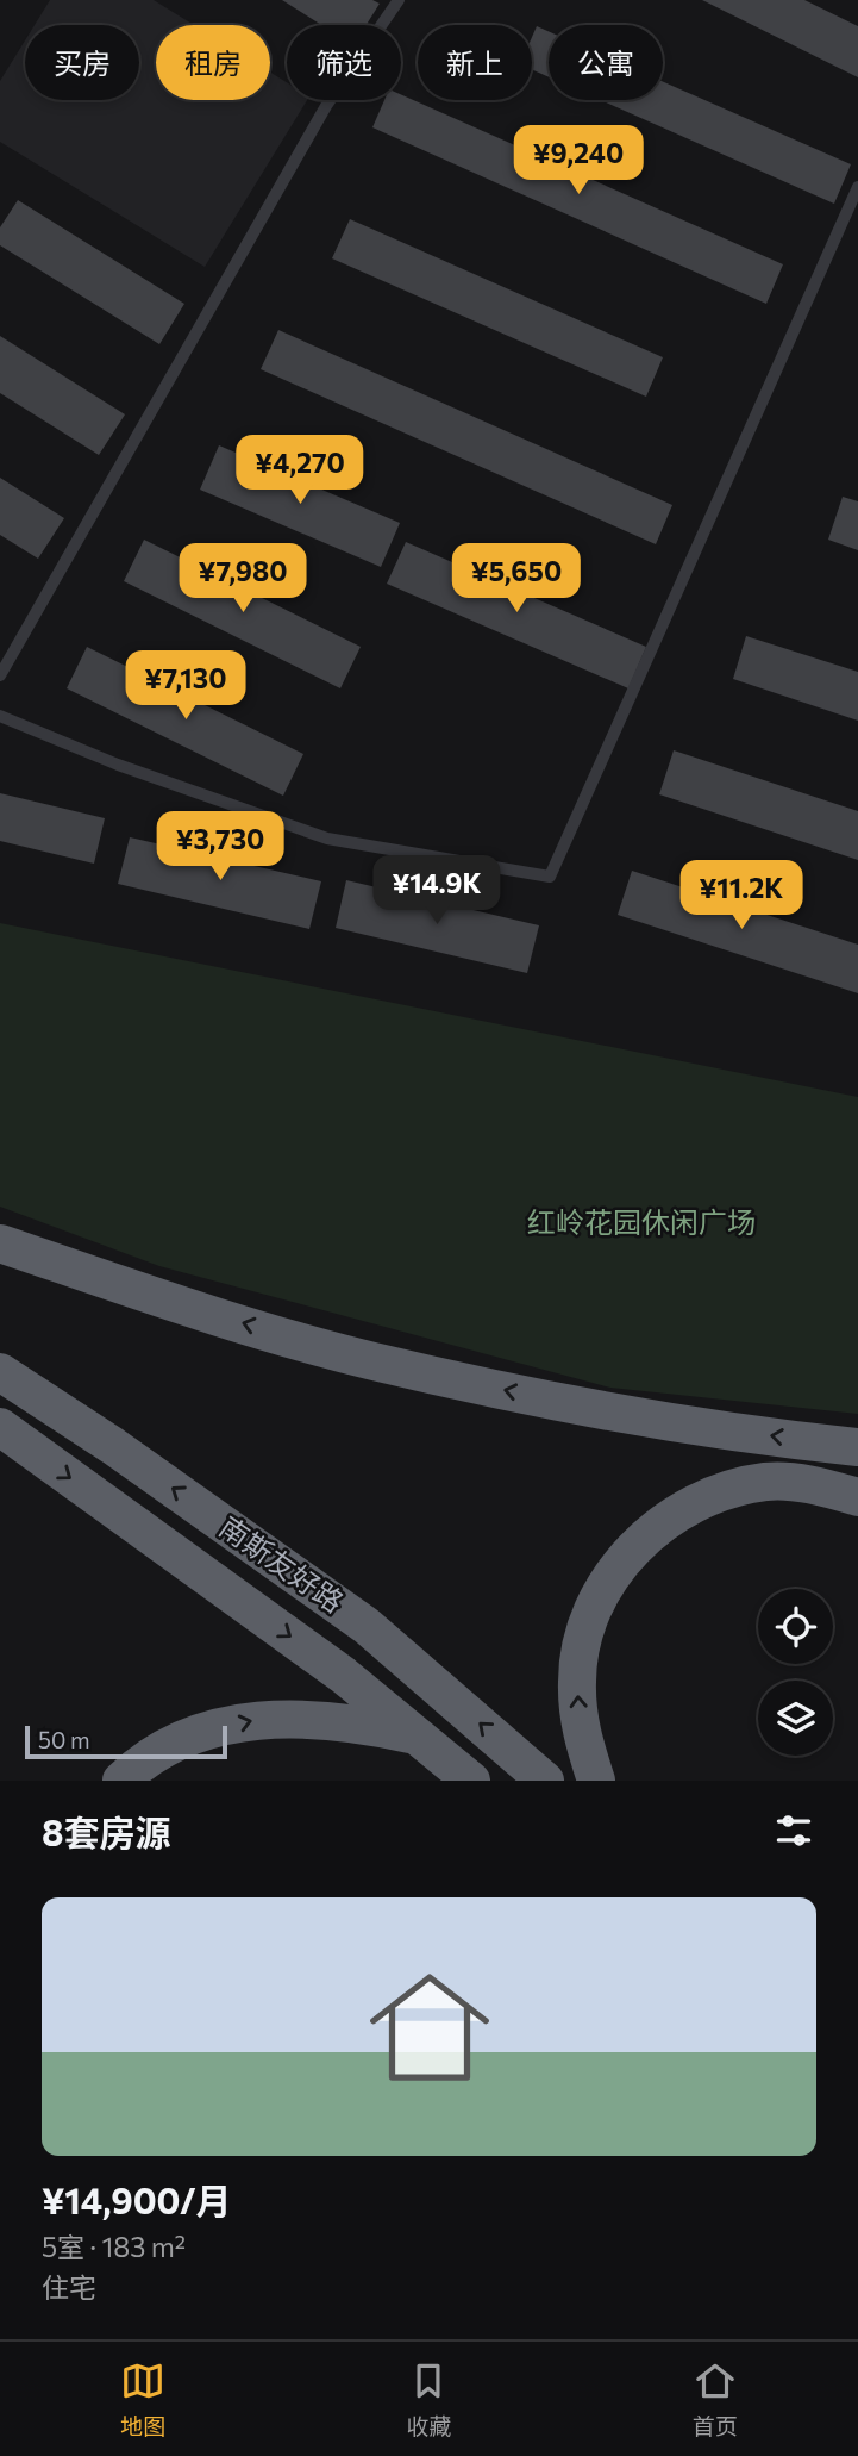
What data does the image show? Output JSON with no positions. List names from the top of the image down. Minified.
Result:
{"streets":{"highway":["南斯友好路"]},"parks":["红岭花园休闲广场"],"scale_bar":"50 m","page":{"chip":["买房","租房","筛选","新上","公寓"],"price":["¥9,240","¥4,270","¥7,980","¥5,650","¥7,130","¥3,730","¥14.9K","¥11.2K"],"scale":"50 m","heading":"8套房源","list":[{"name":"¥14,900/月","note":"5室 · 183 m² · 住宅"}],"tabs":["地图","收藏","首页"]}}
